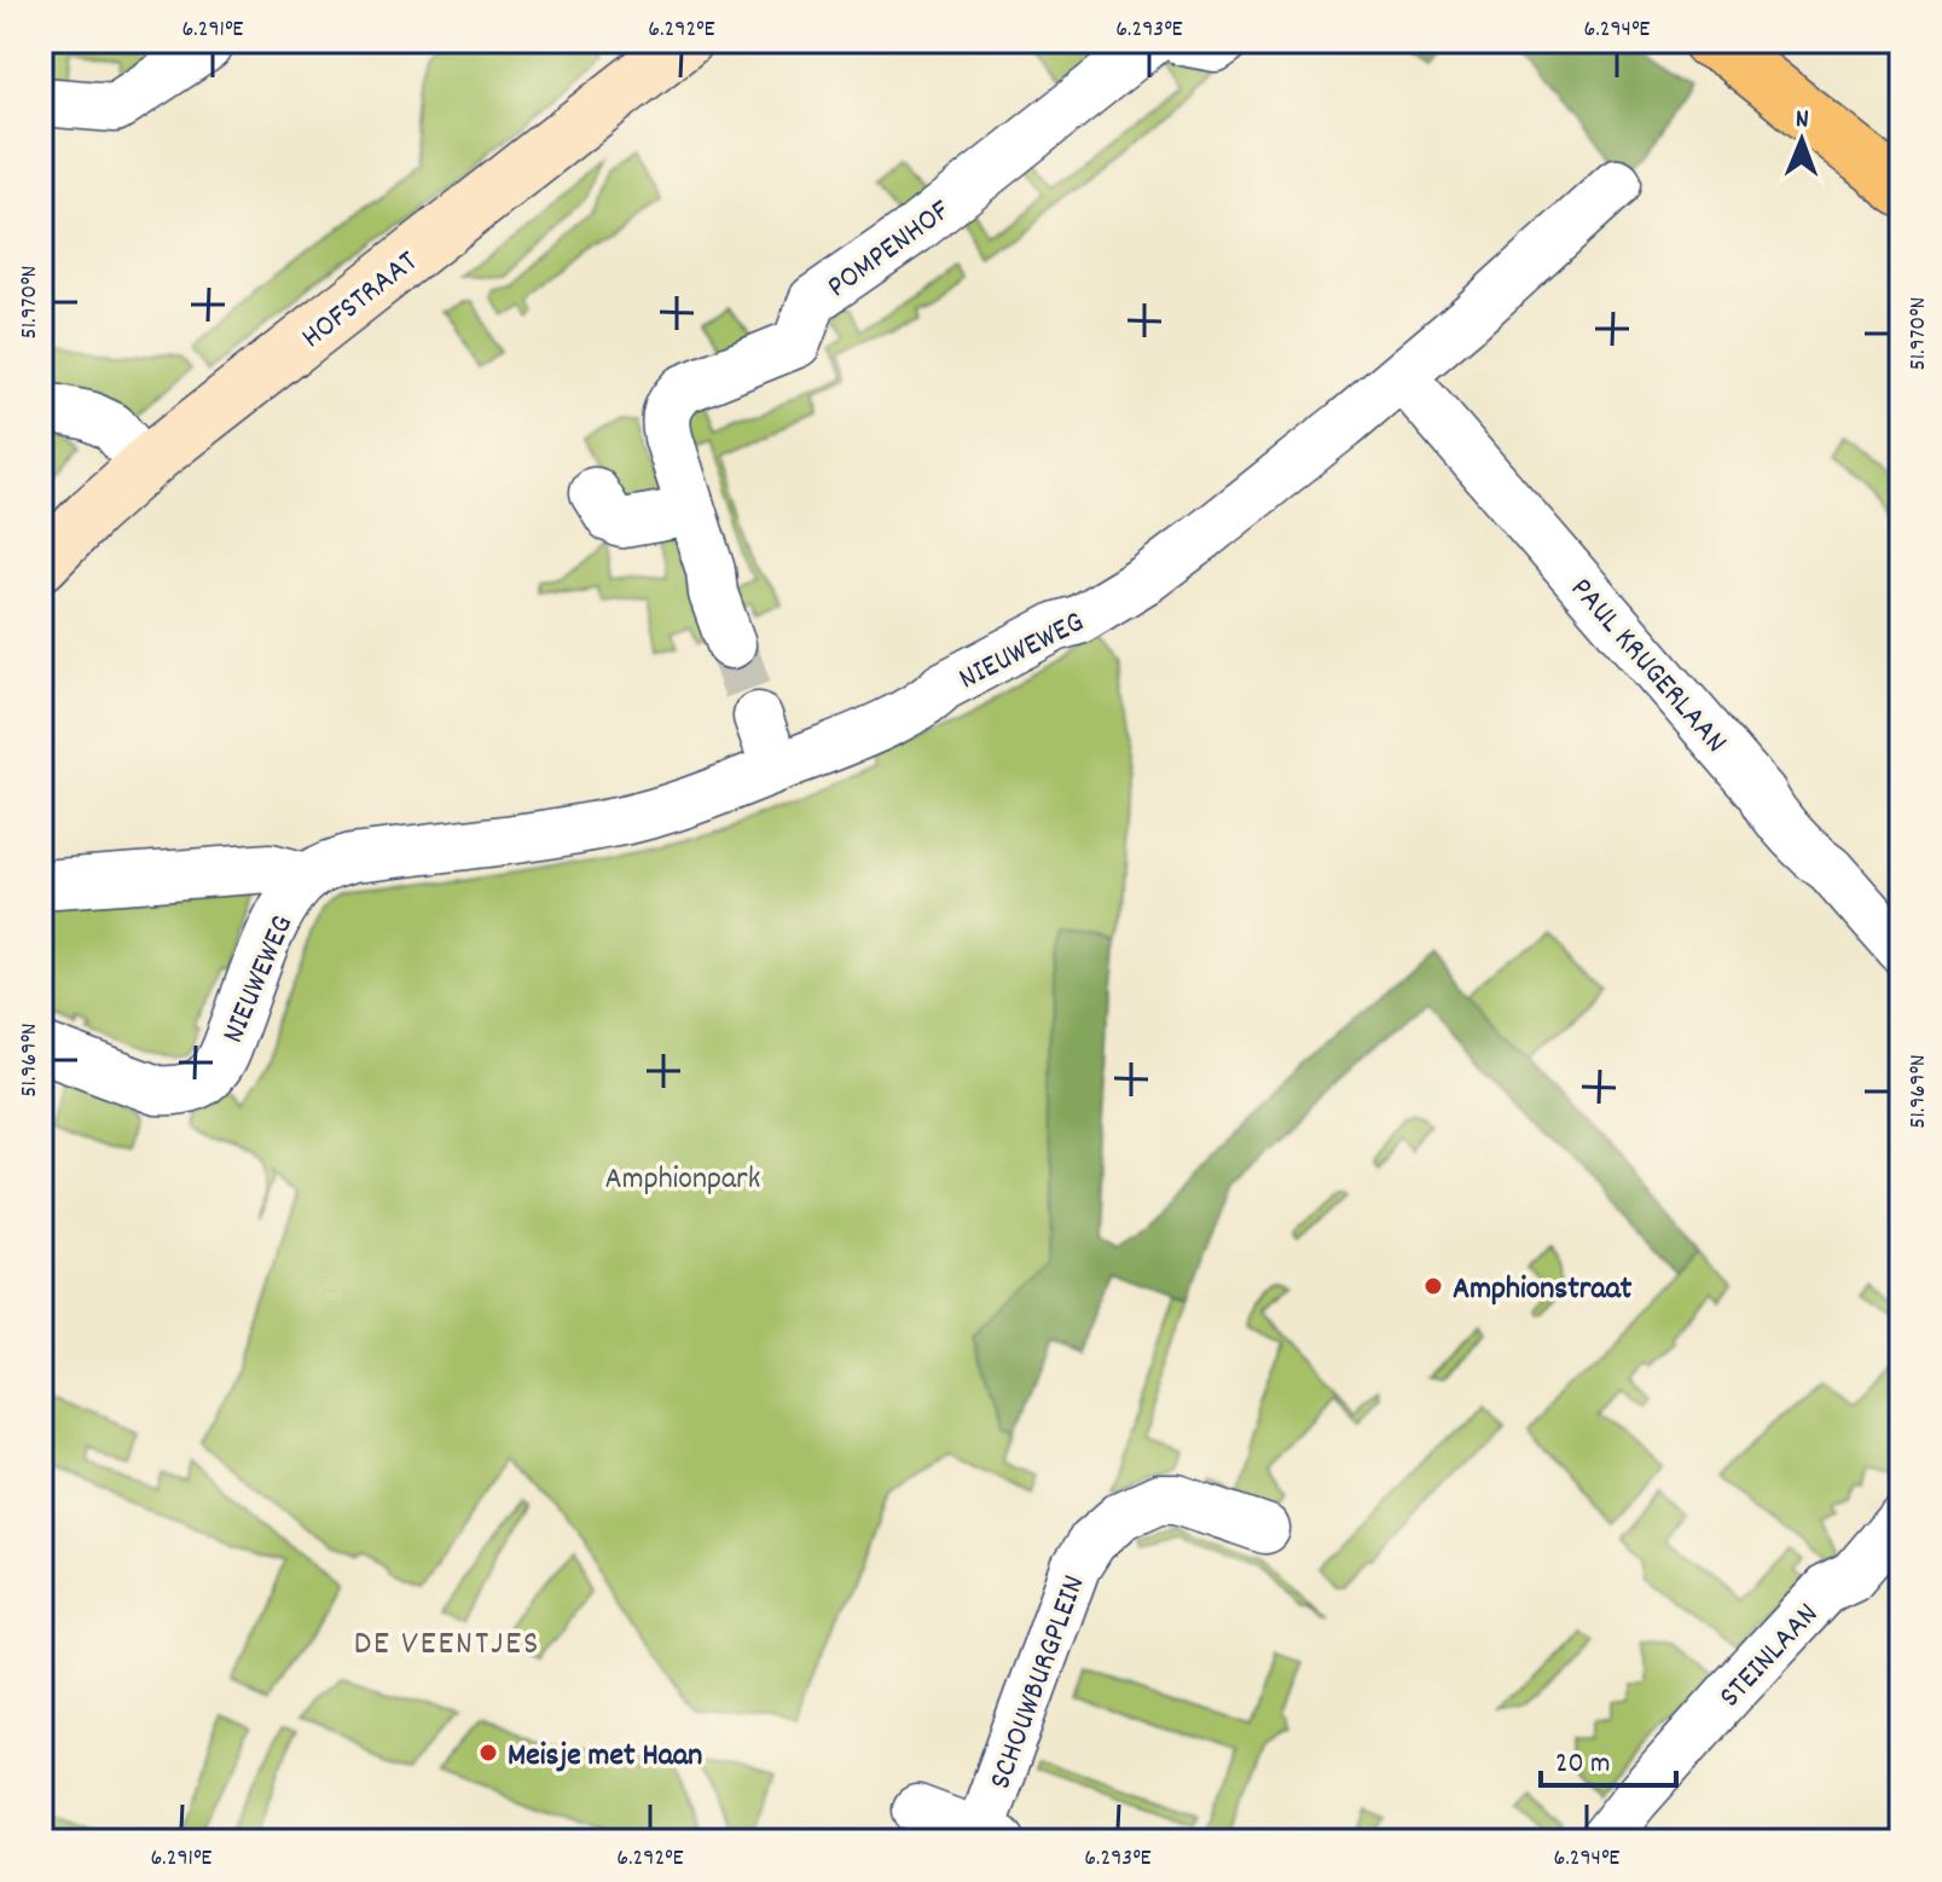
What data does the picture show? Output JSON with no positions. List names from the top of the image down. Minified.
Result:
{"streets":{"street":["POMPENHOF","HOFSTRAAT","NIEUWEWEG","PAUL KRUGERLAAN","STEINLAAN","SCHOUWBURGPLEIN"]},"crossings":[["NIEUWEWEG","PAUL KRUGERLAAN"]],"districts":["DE VEENTJES"],"parks":["Amphionpark"],"places":["Amphionstraat","Meisje met Haan"],"scale_bar":"20 m","north":"top","coordinates":["6.291°E","6.292°E","6.293°E","6.294°E","51.970°N","51.969°N"]}
